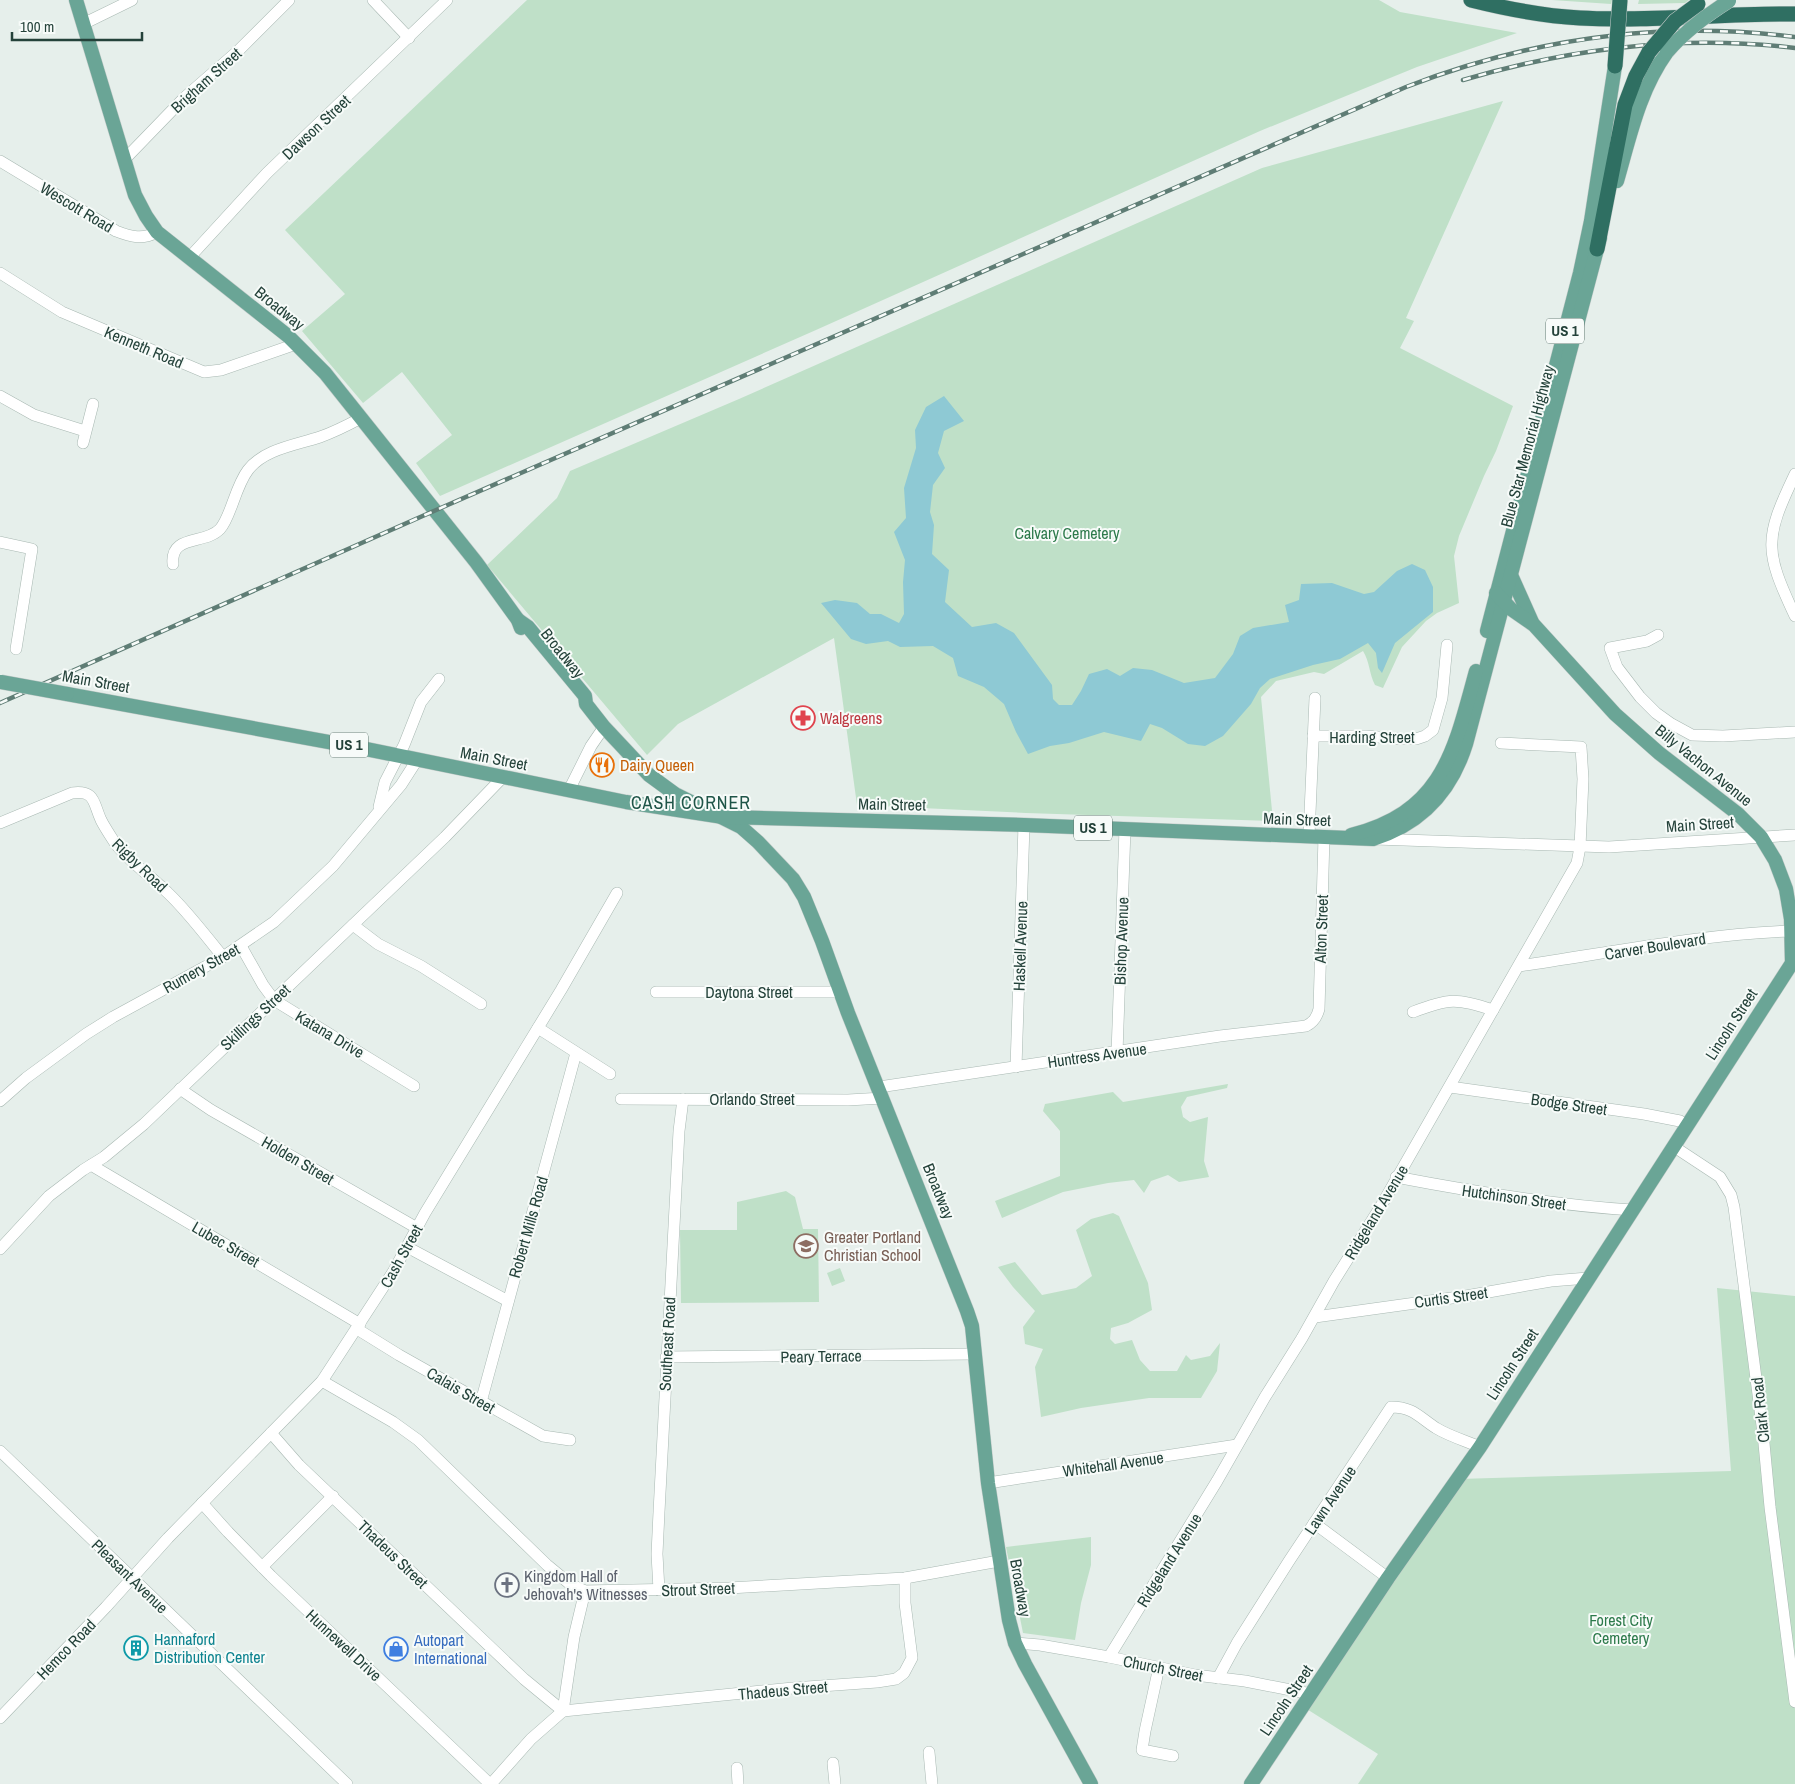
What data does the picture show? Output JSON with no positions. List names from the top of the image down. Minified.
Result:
{"streets":{"highway":["US 1"],"main road":["Broadway","Blue Star Memorial Highway","Main Street","Billy Vachon Avenue","Lincoln Street"],"street":["Brigham Street","Dawson Street","Wescott Road","Kenneth Road","Harding Street","Rigby Road","Alton Street","Bishop Avenue","Haskell Avenue","Carver Boulevard","Rumery Street","Daytona Street","Skillings Street","Katana Drive","Huntress Avenue","Orlando Street","Bodge Street","Holden Street","Hutchinson Street","Ridgeland Avenue","Robert Mills Road","Lubec Street","Cash Street","Curtis Street","Southeast Road","Peary Terrace","Calais Street","Clark Road","Whitehall Avenue","Lawn Avenue","Thadeus Street","Pleasant Avenue","Strout Street","Hunnewell Drive","Hemco Road","Church Street"]},"crossings":[["Brigham Street","Broadway"],["Dawson Street","Broadway"],["Wescott Road","Broadway"],["Broadway","Kenneth Road"],["Broadway","Main Street"],["Broadway","Daytona Street"],["Broadway","Huntress Avenue"],["Broadway","Orlando Street"],["Broadway","Peary Terrace"],["Broadway","Whitehall Avenue"],["Broadway","Strout Street"],["Broadway","Church Street"],["US 1","Blue Star Memorial Highway"],["Blue Star Memorial Highway","Main Street"],["Blue Star Memorial Highway","Billy Vachon Avenue"],["Blue Star Memorial Highway","Alton Street"],["Main Street","Billy Vachon Avenue"],["Main Street","Alton Street"],["Main Street","Bishop Avenue"],["Main Street","Haskell Avenue"],["Main Street","Rumery Street"],["Main Street","Skillings Street"],["Main Street","Ridgeland Avenue"],["Billy Vachon Avenue","Carver Boulevard"],["Billy Vachon Avenue","Lincoln Street"],["Rigby Road","Rumery Street"],["Alton Street","Huntress Avenue"],["Bishop Avenue","Huntress Avenue"],["Haskell Avenue","Huntress Avenue"],["Carver Boulevard","Ridgeland Avenue"],["Rumery Street","Katana Drive"],["Skillings Street","Katana Drive"],["Skillings Street","Holden Street"],["Skillings Street","Lubec Street"],["Lincoln Street","Bodge Street"],["Lincoln Street","Hutchinson Street"],["Lincoln Street","Curtis Street"],["Lincoln Street","Clark Road"],["Lincoln Street","Lawn Avenue"],["Lincoln Street","Church Street"],["Huntress Avenue","Orlando Street"],["Orlando Street","Southeast Road"],["Bodge Street","Ridgeland Avenue"],["Holden Street","Cash Street"],["Hutchinson Street","Ridgeland Avenue"],["Ridgeland Avenue","Curtis Street"],["Ridgeland Avenue","Whitehall Avenue"],["Ridgeland Avenue","Church Street"],["Robert Mills Road","Calais Street"],["Lubec Street","Cash Street"],["Lubec Street","Calais Street"],["Cash Street","Calais Street"],["Cash Street","Thadeus Street"],["Cash Street","Pleasant Avenue"],["Cash Street","Hunnewell Drive"],["Cash Street","Hemco Road"],["Southeast Road","Peary Terrace"],["Southeast Road","Strout Street"],["Lawn Avenue","Church Street"],["Thadeus Street","Strout Street"],["Pleasant Avenue","Hemco Road"]],"districts":["CASH CORNER"],"parks":["Calvary Cemetery","Forest City Cemetery"],"places":{"pharmacy":["Walgreens"],"restaurant":["Dairy Queen"],"school or university":["Greater Portland Christian School"],"church":["Kingdom Hall of Jehovah's Witnesses"],"building":["Hannaford Distribution Center"],"shop":["Autopart International"]},"scale_bar":"100 m"}
